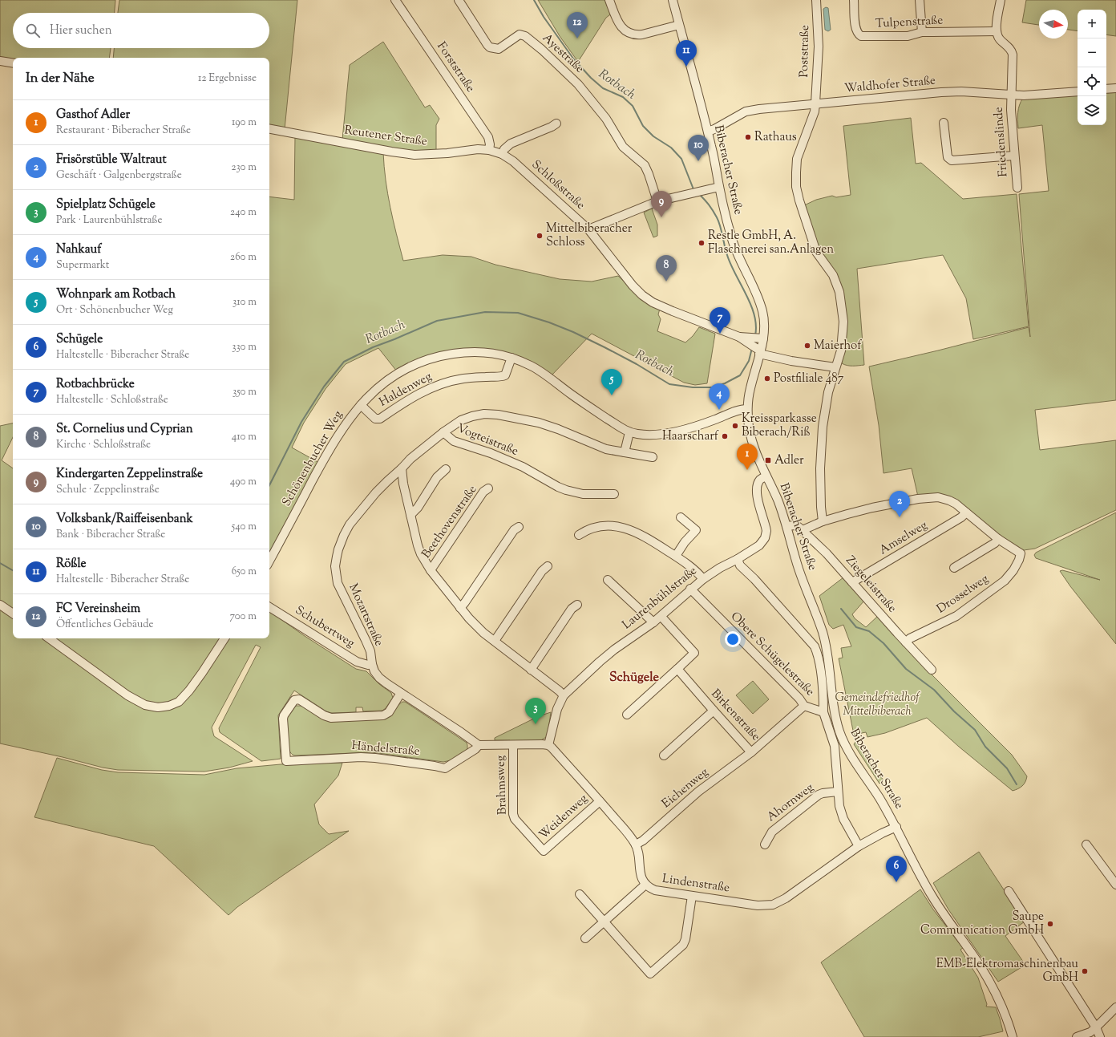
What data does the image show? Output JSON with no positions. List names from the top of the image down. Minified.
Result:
{"streets":{"street":["Tulpenstraße","Poststraße","Ayestraße","Forststraße","Waldhofer Straße","Reutener Straße","Friedenslinde","Biberacher Straße","Schloßstraße","Haldenweg","Vogteistraße","Schönenbucher Weg","Beethovenstraße","Amselweg","Ziegeleistraße","Drosselweg","Laurenbühlstraße","Mozartstraße","Schubertweg","Obere Schügelestraße","Birkenstraße","Händelstraße","Brahmsweg","Eichenweg","Ahornweg","Weidenweg","Lindenstraße"]},"crossings":[["Tulpenstraße","Friedenslinde"],["Poststraße","Waldhofer Straße"],["Poststraße","Schloßstraße"],["Forststraße","Reutener Straße"],["Waldhofer Straße","Friedenslinde"],["Waldhofer Straße","Biberacher Straße"],["Reutener Straße","Schloßstraße"],["Biberacher Straße","Schloßstraße"],["Biberacher Straße","Schönenbucher Weg"],["Biberacher Straße","Ziegeleistraße"],["Biberacher Straße","Laurenbühlstraße"],["Biberacher Straße","Lindenstraße"],["Haldenweg","Schönenbucher Weg"],["Vogteistraße","Mozartstraße"],["Beethovenstraße","Laurenbühlstraße"],["Beethovenstraße","Mozartstraße"],["Amselweg","Ziegeleistraße"],["Ziegeleistraße","Drosselweg"],["Laurenbühlstraße","Obere Schügelestraße"],["Laurenbühlstraße","Lindenstraße"],["Mozartstraße","Schubertweg"],["Mozartstraße","Händelstraße"],["Obere Schügelestraße","Birkenstraße"],["Birkenstraße","Eichenweg"],["Brahmsweg","Weidenweg"],["Eichenweg","Lindenstraße"],["Weidenweg","Lindenstraße"]],"districts":["Schügele"],"water":["Rotbach"],"parks":["Gemeindefriedhof Mittelbiberach"],"places":{"other":["Rathaus","Mittelbiberacher Schloss","Restle GmbH, A. Flaschnerei san.Anlagen","Maierhof","Postfiliale 487","Kreissparkasse Biberach/Riß","Haarscharf","Saupe Communication GmbH","EMB-Elektromaschinenbau GmbH"],"transit":["Adler"]},"north":"right","page":{"map_buttons":["+","−"],"pins":["12","11","10","9","8","7","5","4","1","2","3","6"],"search":"Hier suchen","heading":["In der Nähe","12 Ergebnisse"],"list":[{"mark":"1","name":"Gasthof Adler","note":"Restaurant · Biberacher Straße","value":"190 m"},{"mark":"2","name":"Frisörstüble Waltraut","note":"Geschäft · Galgenbergstraße","value":"230 m"},{"mark":"3","name":"Spielplatz Schügele","note":"Park · Laurenbühlstraße","value":"240 m"},{"mark":"4","name":"Nahkauf","note":"Supermarkt","value":"260 m"},{"mark":"5","name":"Wohnpark am Rotbach","note":"Ort · Schönenbucher Weg","value":"310 m"},{"mark":"6","name":"Schügele","note":"Haltestelle · Biberacher Straße","value":"330 m"},{"mark":"7","name":"Rotbachbrücke","note":"Haltestelle · Schloßstraße","value":"350 m"},{"mark":"8","name":"St. Cornelius und Cyprian","note":"Kirche · Schloßstraße","value":"410 m"},{"mark":"9","name":"Kindergarten Zeppelinstraße","note":"Schule · Zeppelinstraße","value":"490 m"},{"mark":"10","name":"Volksbank/Raiffeisenbank","note":"Bank · Biberacher Straße","value":"540 m"},{"mark":"11","name":"Rößle","note":"Haltestelle · Biberacher Straße","value":"650 m"},{"mark":"12","name":"FC Vereinsheim","note":"Öffentliches Gebäude","value":"700 m"}]}}
